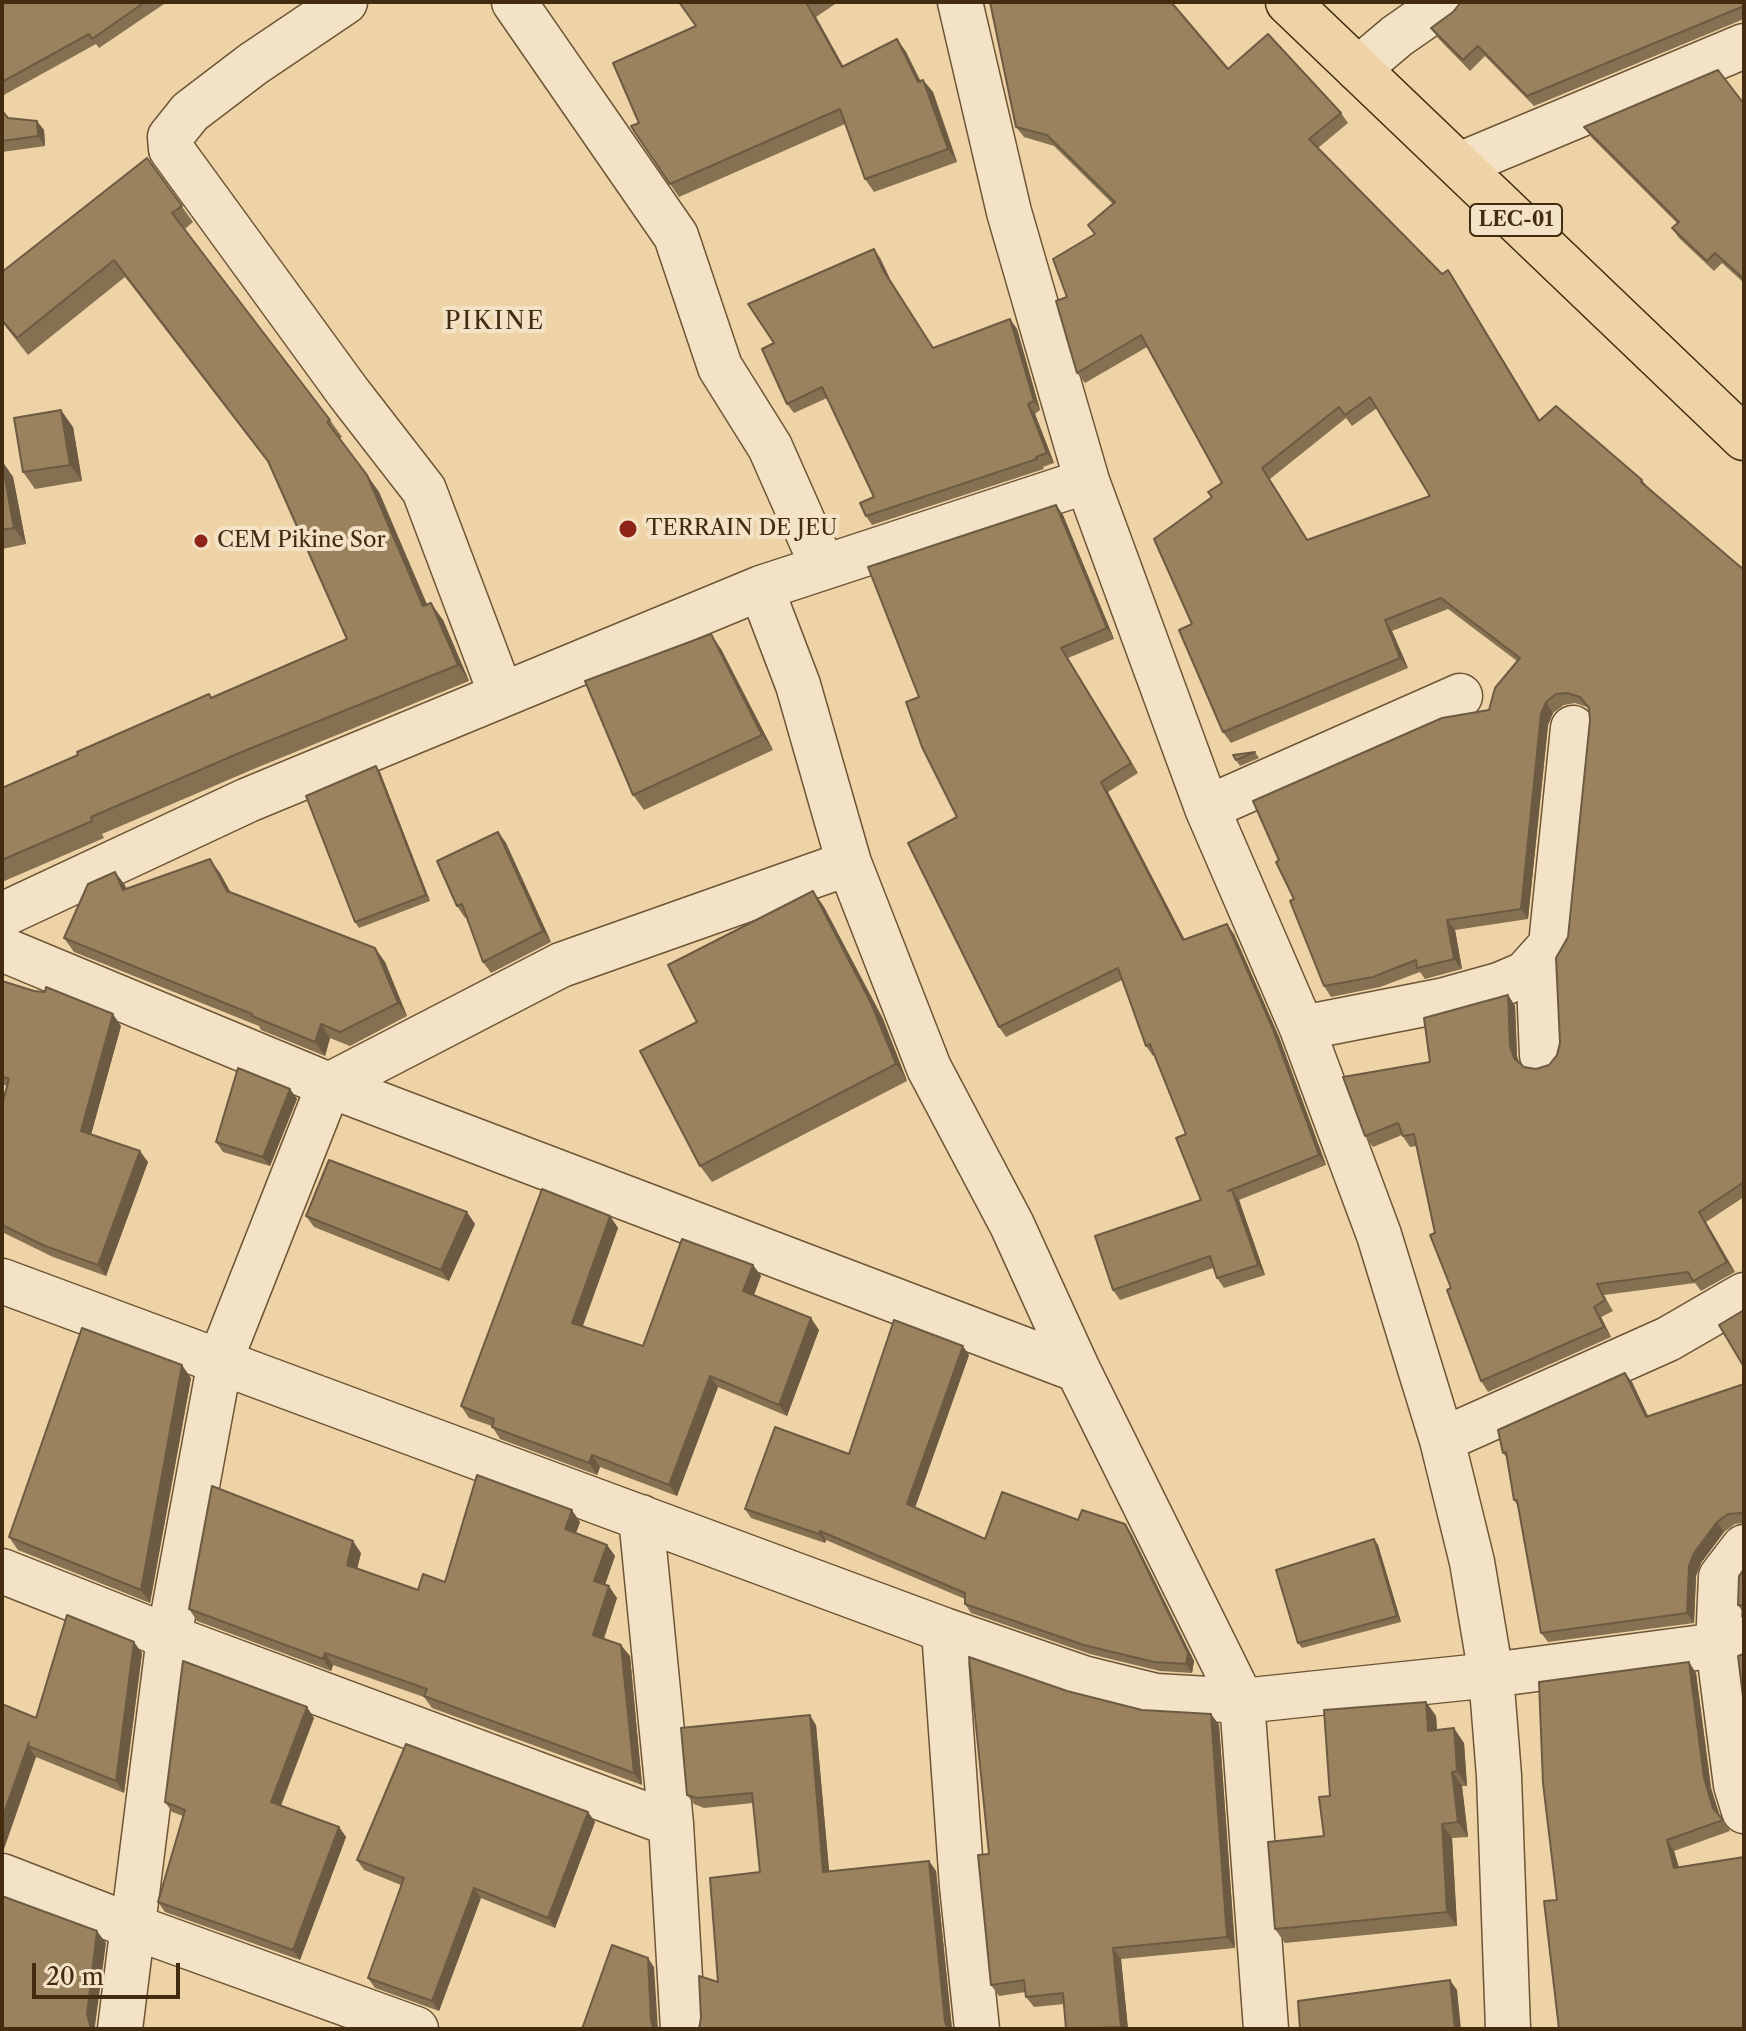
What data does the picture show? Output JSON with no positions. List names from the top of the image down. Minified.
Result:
{"streets":{"highway":["LEC-01"]},"districts":["PIKINE"],"places":["TERRAIN DE JEU","CEM Pikine Sor"],"scale_bar":"20 m"}
